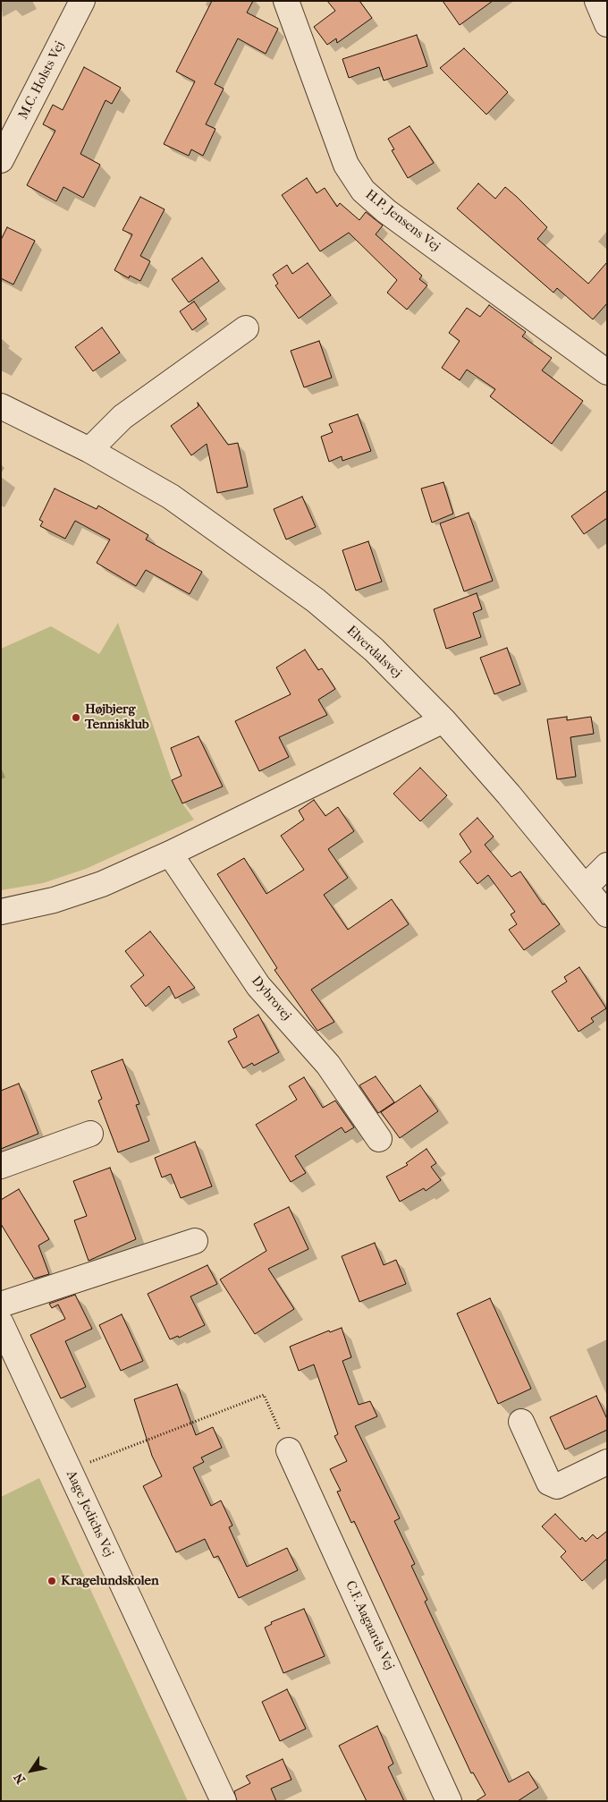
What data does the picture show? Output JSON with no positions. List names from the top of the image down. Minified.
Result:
{"streets":{"street":["M.C. Holsts Vej","H.P. Jensens Vej","Elverdalsvej","Dybrovej","Aage Jedichs Vej","C.F. Aagaards Vej"]},"places":["Højbjerg Tennisklub","Kragelundskolen"],"north":"bottom left"}
